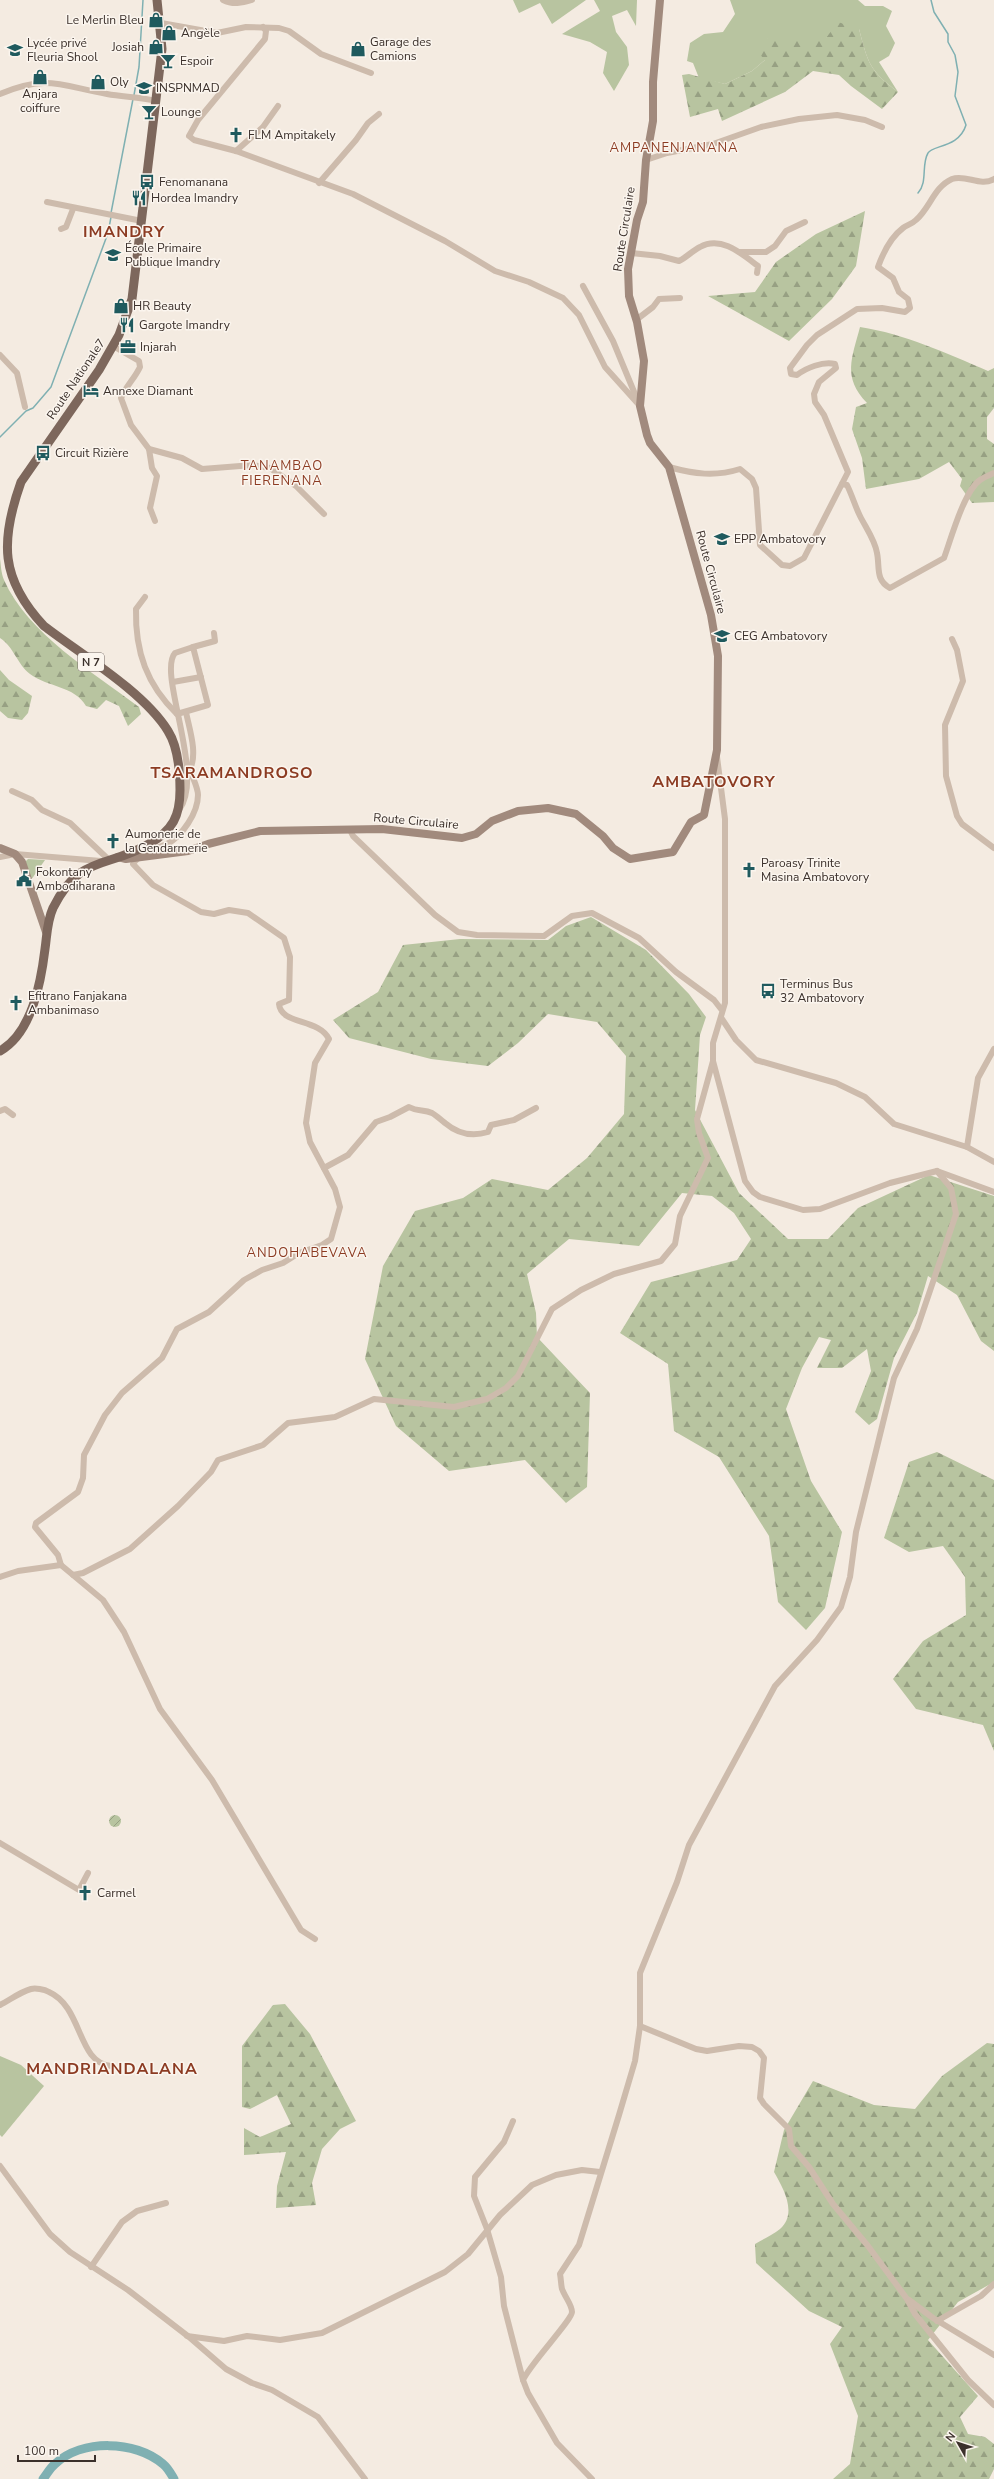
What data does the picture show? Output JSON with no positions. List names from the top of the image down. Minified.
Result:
{"streets":{"main road":["Route Nationale7","N 7"],"street":["Route Circulaire"]},"crossings":[["Route Nationale7","N 7"]],"districts":["AMPANENJANANA","IMANDRY","TANAMBAO FIERENANA","TSARAMANDROSO","AMBATOVORY","ANDOHABEVAVA","MANDRIANDALANA"],"places":{"shop":["Le Merlin Bleu","Angèle","Josiah","Garage des Camions","Anjara coiffure","Oly","HR Beauty"],"school or university":["Lycée privé Fleuria Shool","INSPNMAD","École Primaire Publique Imandry","EPP Ambatovory","CEG Ambatovory"],"bar":["Espoir","Lounge"],"church":["FLM Ampitakely","Aumonerie de la Gendarmerie","Paroasy Trinite Masina Ambatovory","Efitrano Fanjakana Ambanimaso","Carmel"],"bus stop":["Fenomanana","Circuit Rizière","Terminus Bus 32 Ambatovory"],"restaurant":["Hordea Imandry","Gargote Imandry"],"office":["Injarah"],"hotel":["Annexe Diamant"],"public building":["Fokontany Ambodiharana"]},"scale_bar":"100 m","north":"top left"}
